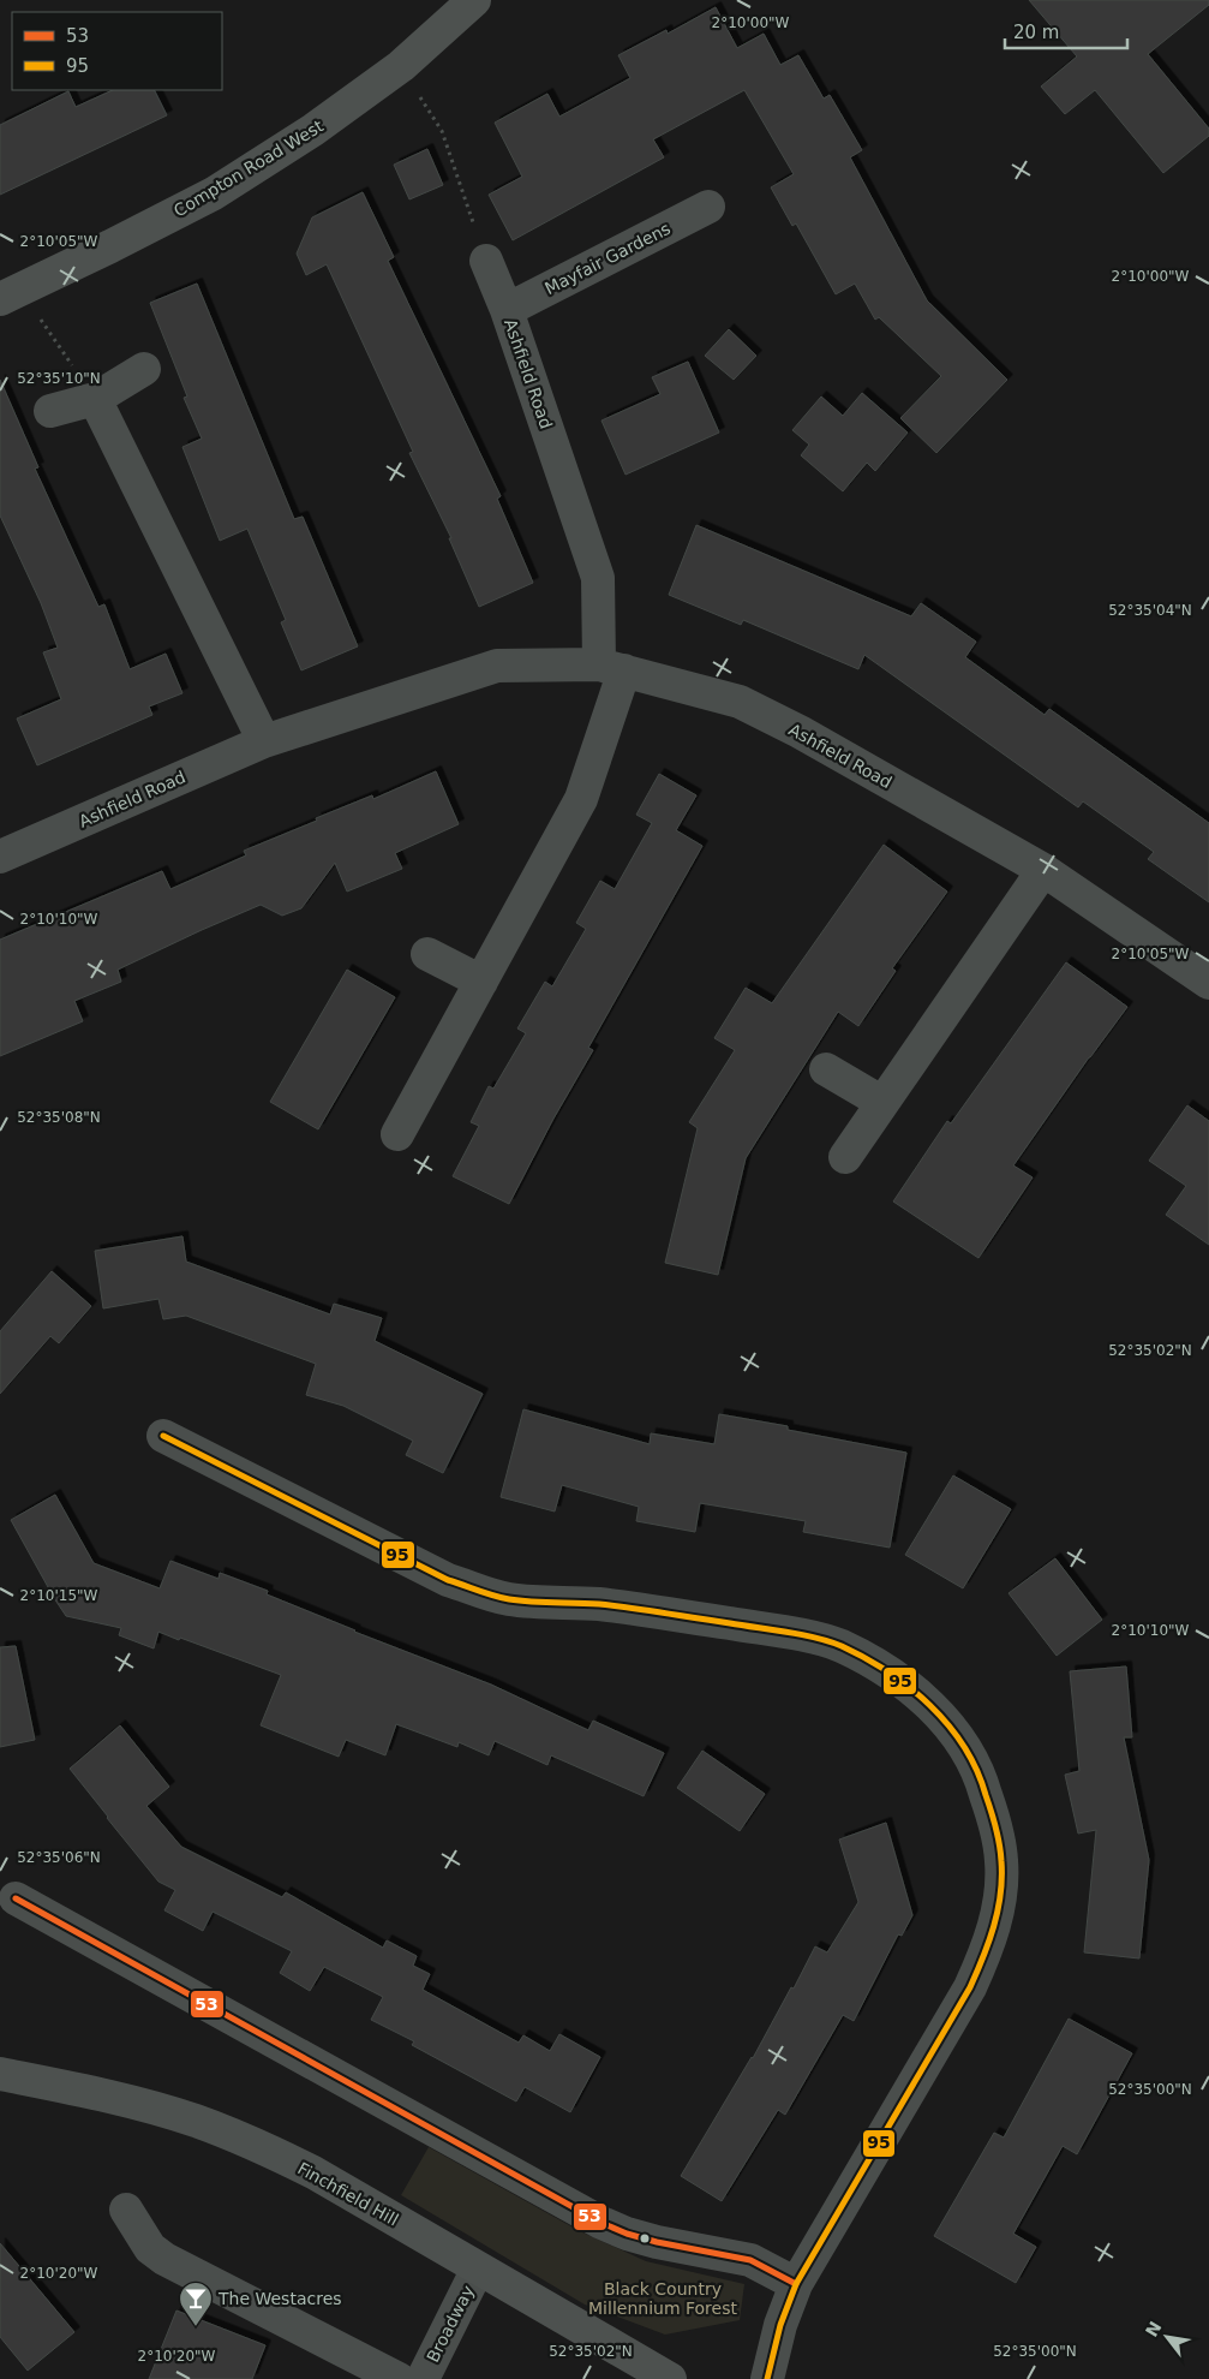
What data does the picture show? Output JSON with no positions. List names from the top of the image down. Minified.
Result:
{"streets":{"main road":["Compton Road West","Finchfield Hill"],"street":["Mayfair Gardens","Ashfield Road","Broadway"]},"crossings":[["Mayfair Gardens","Ashfield Road"],["Finchfield Hill","Broadway"]],"parks":["Black Country Millennium Forest"],"places":{"bar":["The Westacres"]},"lines":["transit line 95","transit line 53"],"legend":["53","95"],"scale_bar":"20 m","north":"top left","coordinates":["2°10'00\"W","2°10'05\"W","52°35'10\"N","52°35'04\"N","2°10'10\"W","52°35'08\"N","52°35'02\"N","2°10'15\"W","52°35'06\"N","52°35'00\"N","2°10'20\"W"]}
